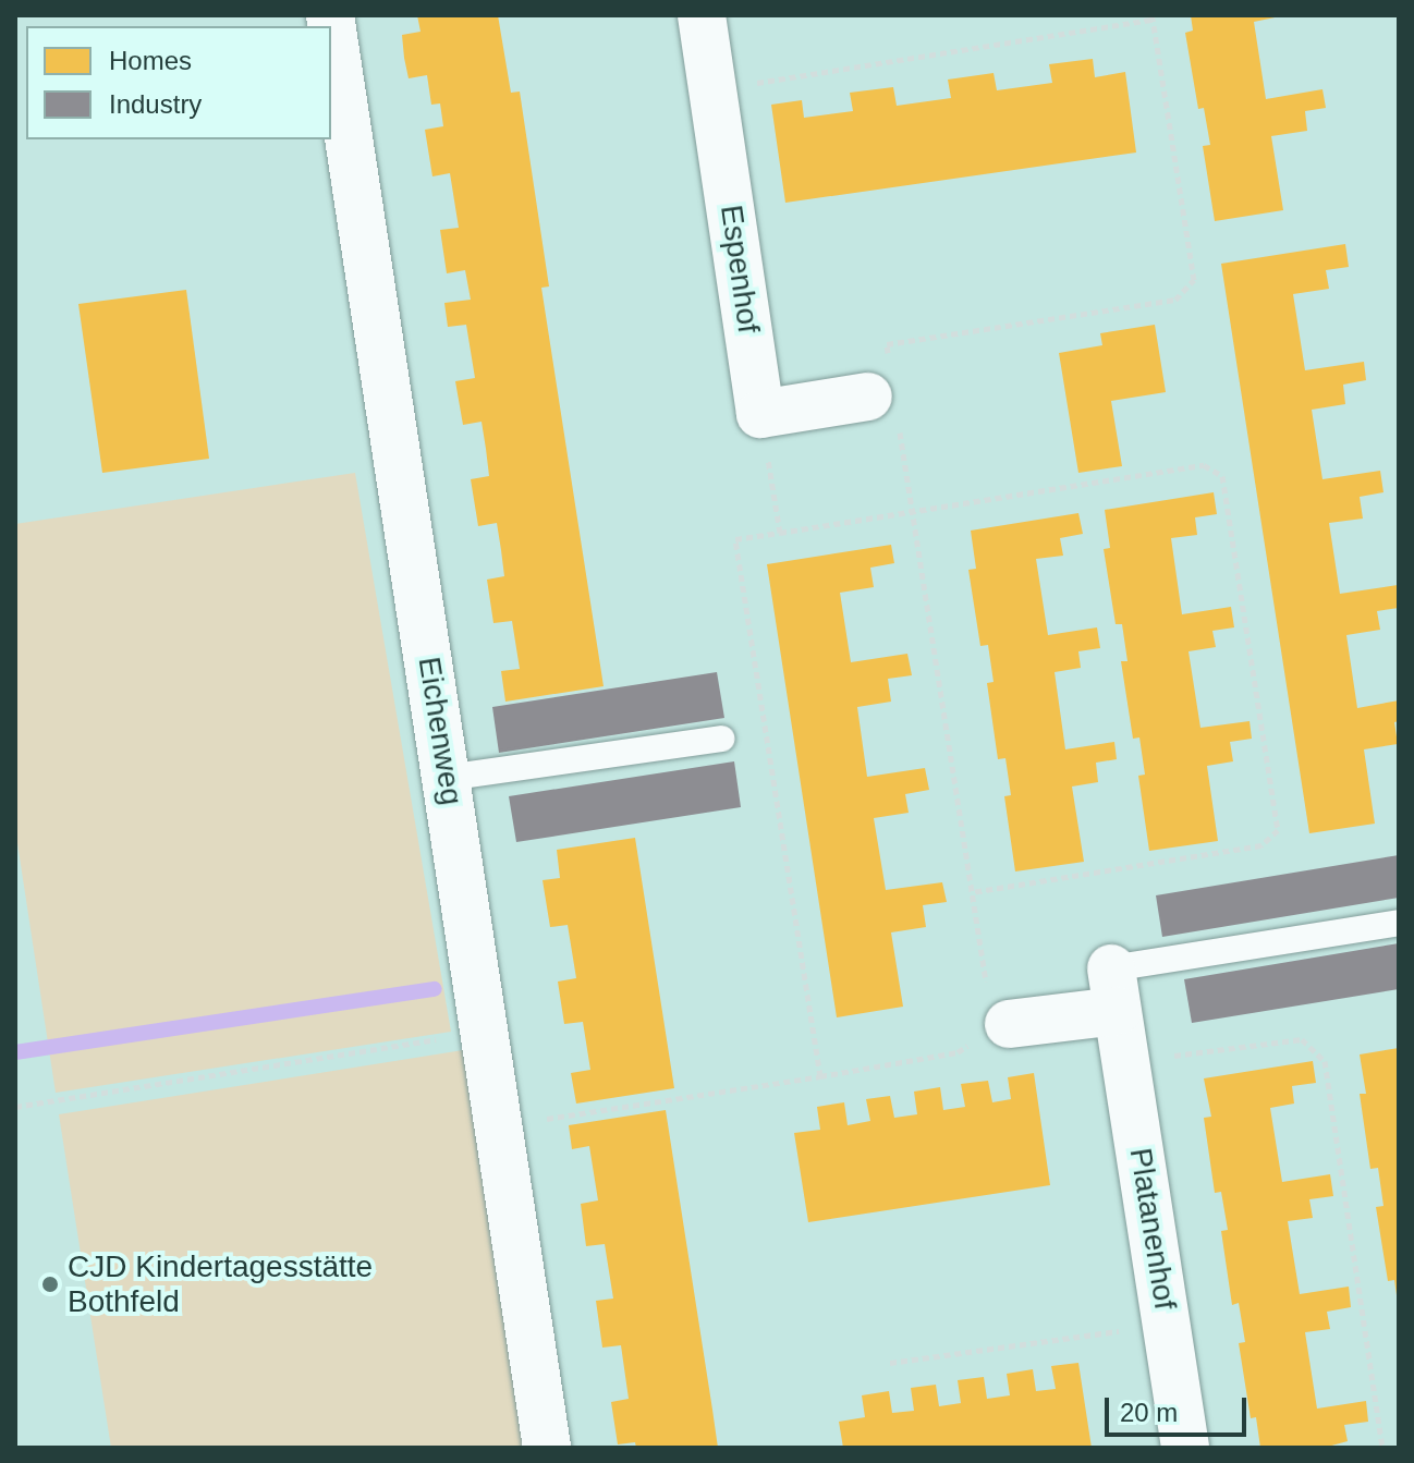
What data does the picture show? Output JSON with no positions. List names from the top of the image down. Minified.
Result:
{"streets":{"street":["Espenhof","Eichenweg","Platanenhof"]},"places":["CJD Kindertagesstätte Bothfeld"],"legend":["Homes","Industry"],"scale_bar":"20 m"}
